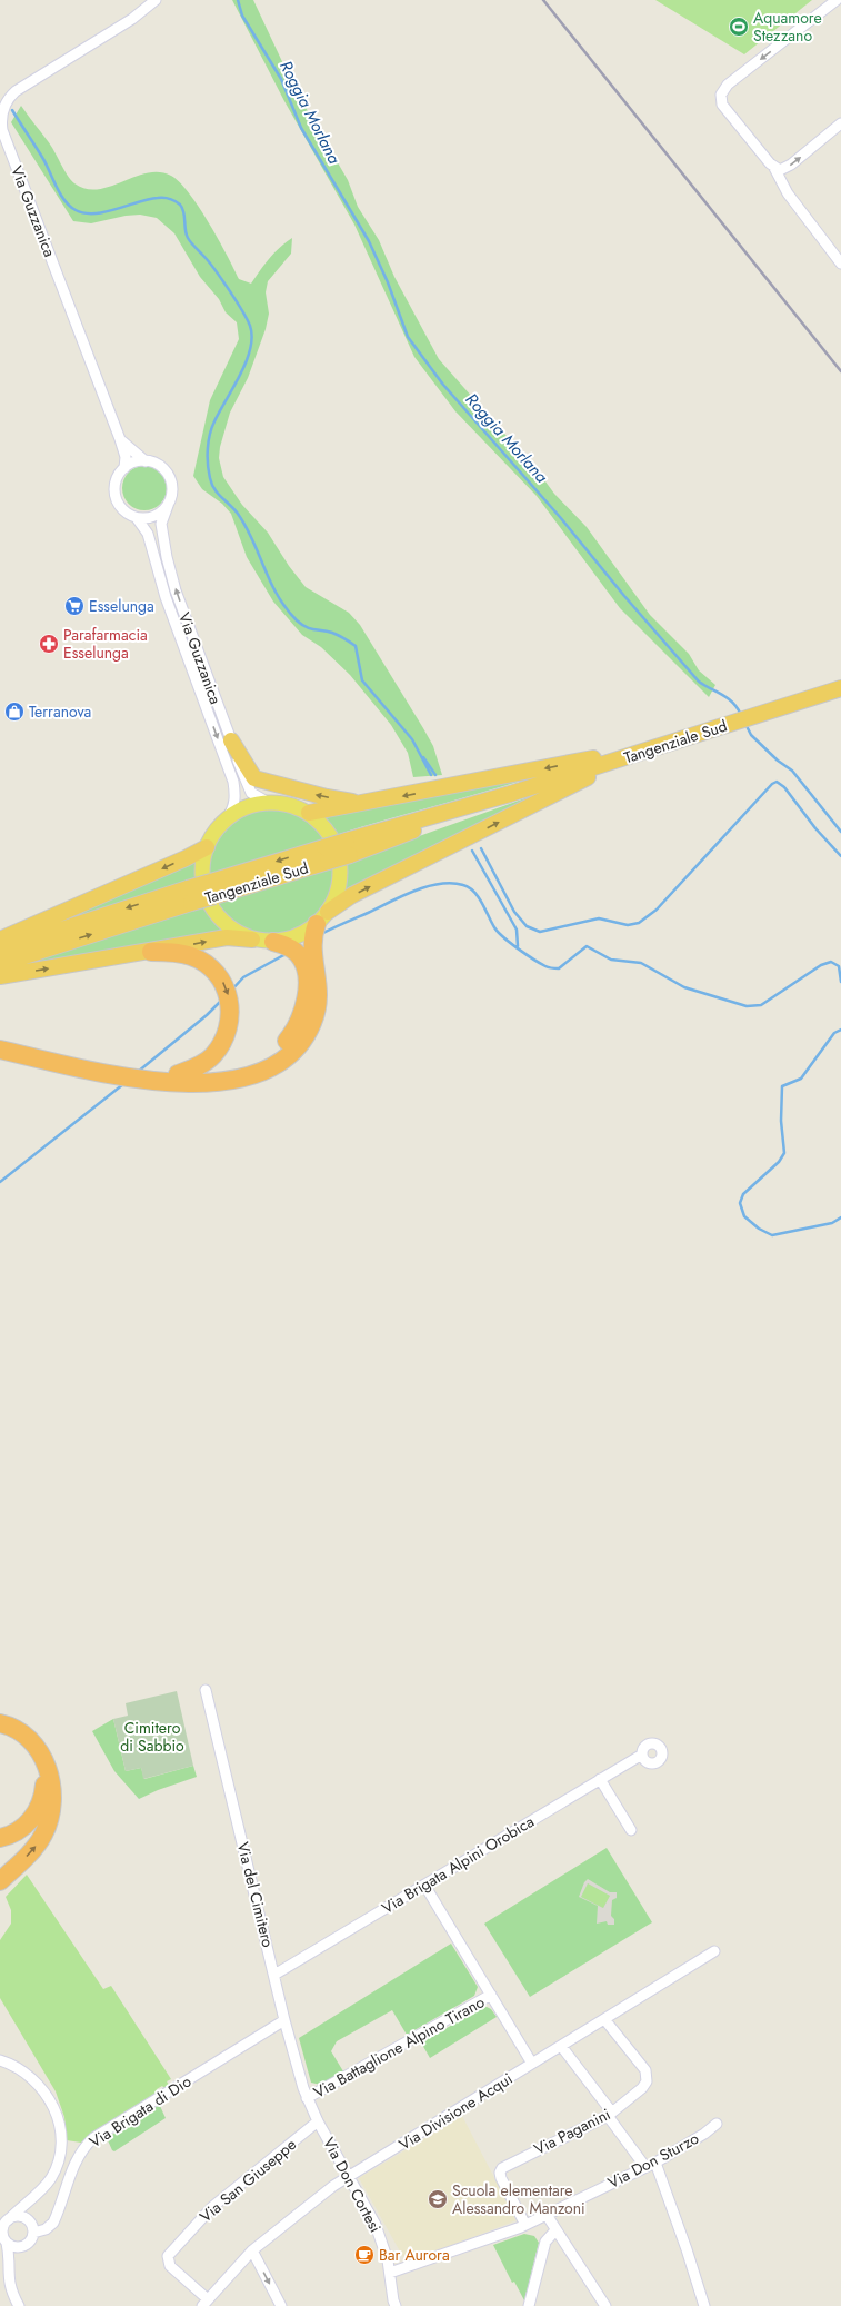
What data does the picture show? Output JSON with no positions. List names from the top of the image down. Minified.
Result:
{"streets":{"highway":["Tangenziale Sud"],"street":["Via Guzzanica","Via Brigata Alpini Orobica","Via del Cimitero","Via Battaglione Alpino Tirano","Via Brigata di Dio","Via Divisione Acqui","Via Paganini","Via Don Sturzo","Via San Giuseppe","Via Don Cortesi"]},"crossings":[["Via Brigata Alpini Orobica","Via del Cimitero"],["Via del Cimitero","Via Battaglione Alpino Tirano"],["Via del Cimitero","Via Brigata di Dio"],["Via del Cimitero","Via Don Cortesi"],["Via Battaglione Alpino Tirano","Via Don Cortesi"],["Via Divisione Acqui","Via Paganini"],["Via Divisione Acqui","Via San Giuseppe"],["Via Divisione Acqui","Via Don Cortesi"],["Via Paganini","Via Don Sturzo"],["Via Don Sturzo","Via Don Cortesi"],["Via San Giuseppe","Via Don Cortesi"]],"water":["Roggia Morlana"],"parks":["Cimitero di Sabbio"],"places":{"sports":["Aquamore Stezzano"],"supermarket":["Esselunga"],"pharmacy":["Parafarmacia Esselunga"],"shop":["Terranova"],"school or university":["Scuola elementare Alessandro Manzoni"],"cafe":["Bar Aurora"]}}
